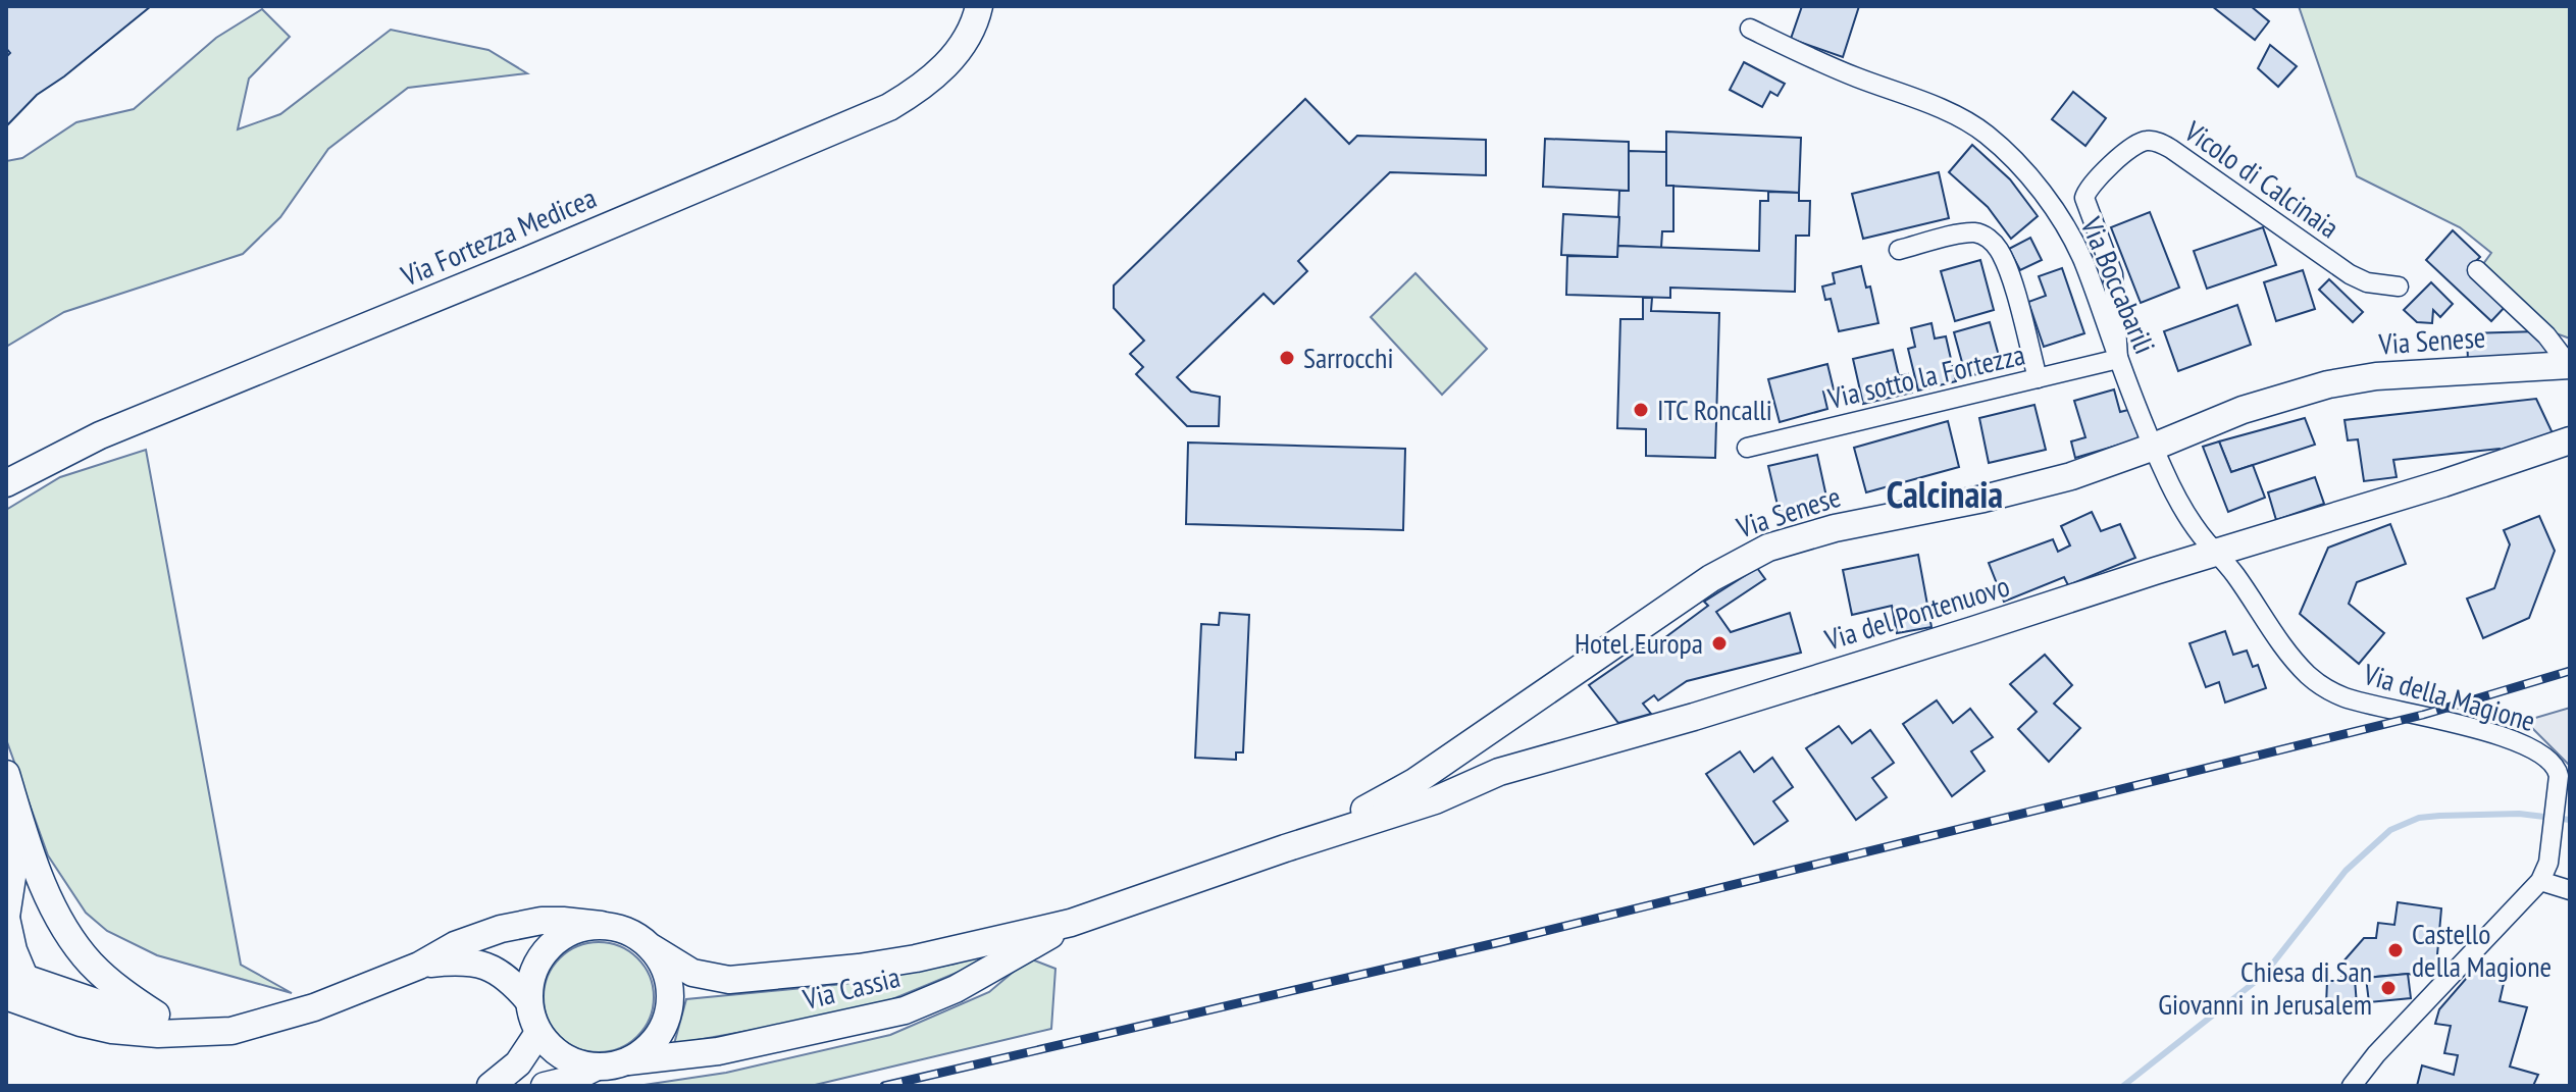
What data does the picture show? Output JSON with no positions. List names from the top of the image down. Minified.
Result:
{"streets":{"main road":["Via Fortezza Medicea","Via Senese","Via del Pontenuovo","Via Cassia"],"street":["Vicolo di Calcinaia","Via Boccabarili","Via sotto la Fortezza","Via della Magione"]},"crossings":[["Vicolo di Calcinaia","Via Boccabarili"],["Vicolo di Calcinaia","Via sotto la Fortezza"],["Via Boccabarili","Via Senese"],["Via Boccabarili","Via sotto la Fortezza"],["Via Boccabarili","Via della Magione"],["Via Senese","Via del Pontenuovo"],["Via Senese","Via della Magione"],["Via Senese","Via Cassia"],["Via del Pontenuovo","Via della Magione"],["Via del Pontenuovo","Via Cassia"]],"districts":["Calcinaia"],"places":["Sarrocchi","ITC Roncalli","Hotel Europa","Castello della Magione","Chiesa di San Giovanni in Jerusalem"]}
